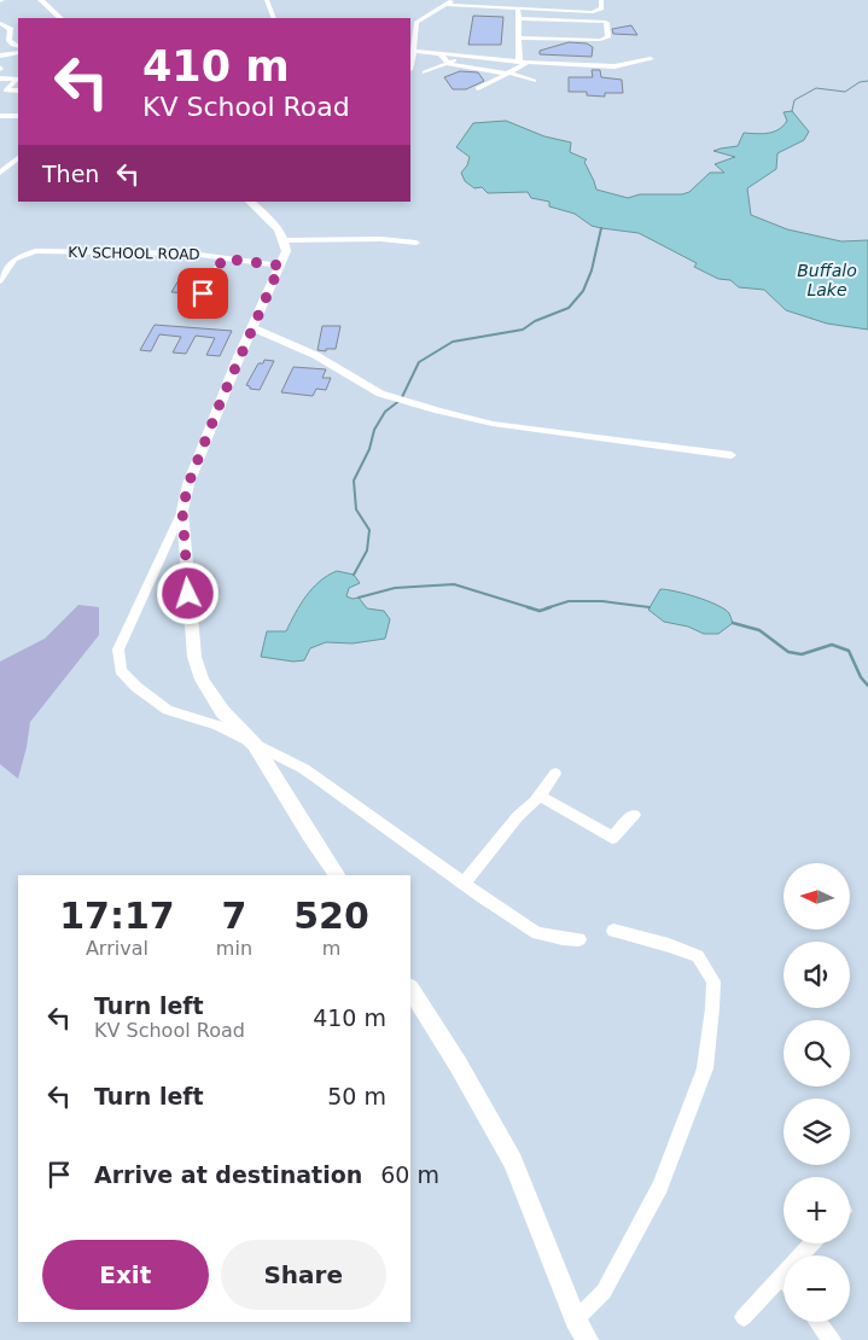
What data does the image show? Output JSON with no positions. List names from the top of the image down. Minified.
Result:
{"streets":{"street":["KV SCHOOL ROAD"]},"water":["Buffalo Lake"],"north":"left","page":{"turn":["410 m","KV School Road"],"then":"Then","map_buttons":["+","−"],"eta":["17:17","Arrival","7","min","520","m"],"list":[{"name":"Turn left","note":"KV School Road","value":"410 m"},{"name":"Turn left","value":"50 m"},{"name":"Arrive at destination","value":"60 m"}],"buttons":["Exit","Share"]}}
